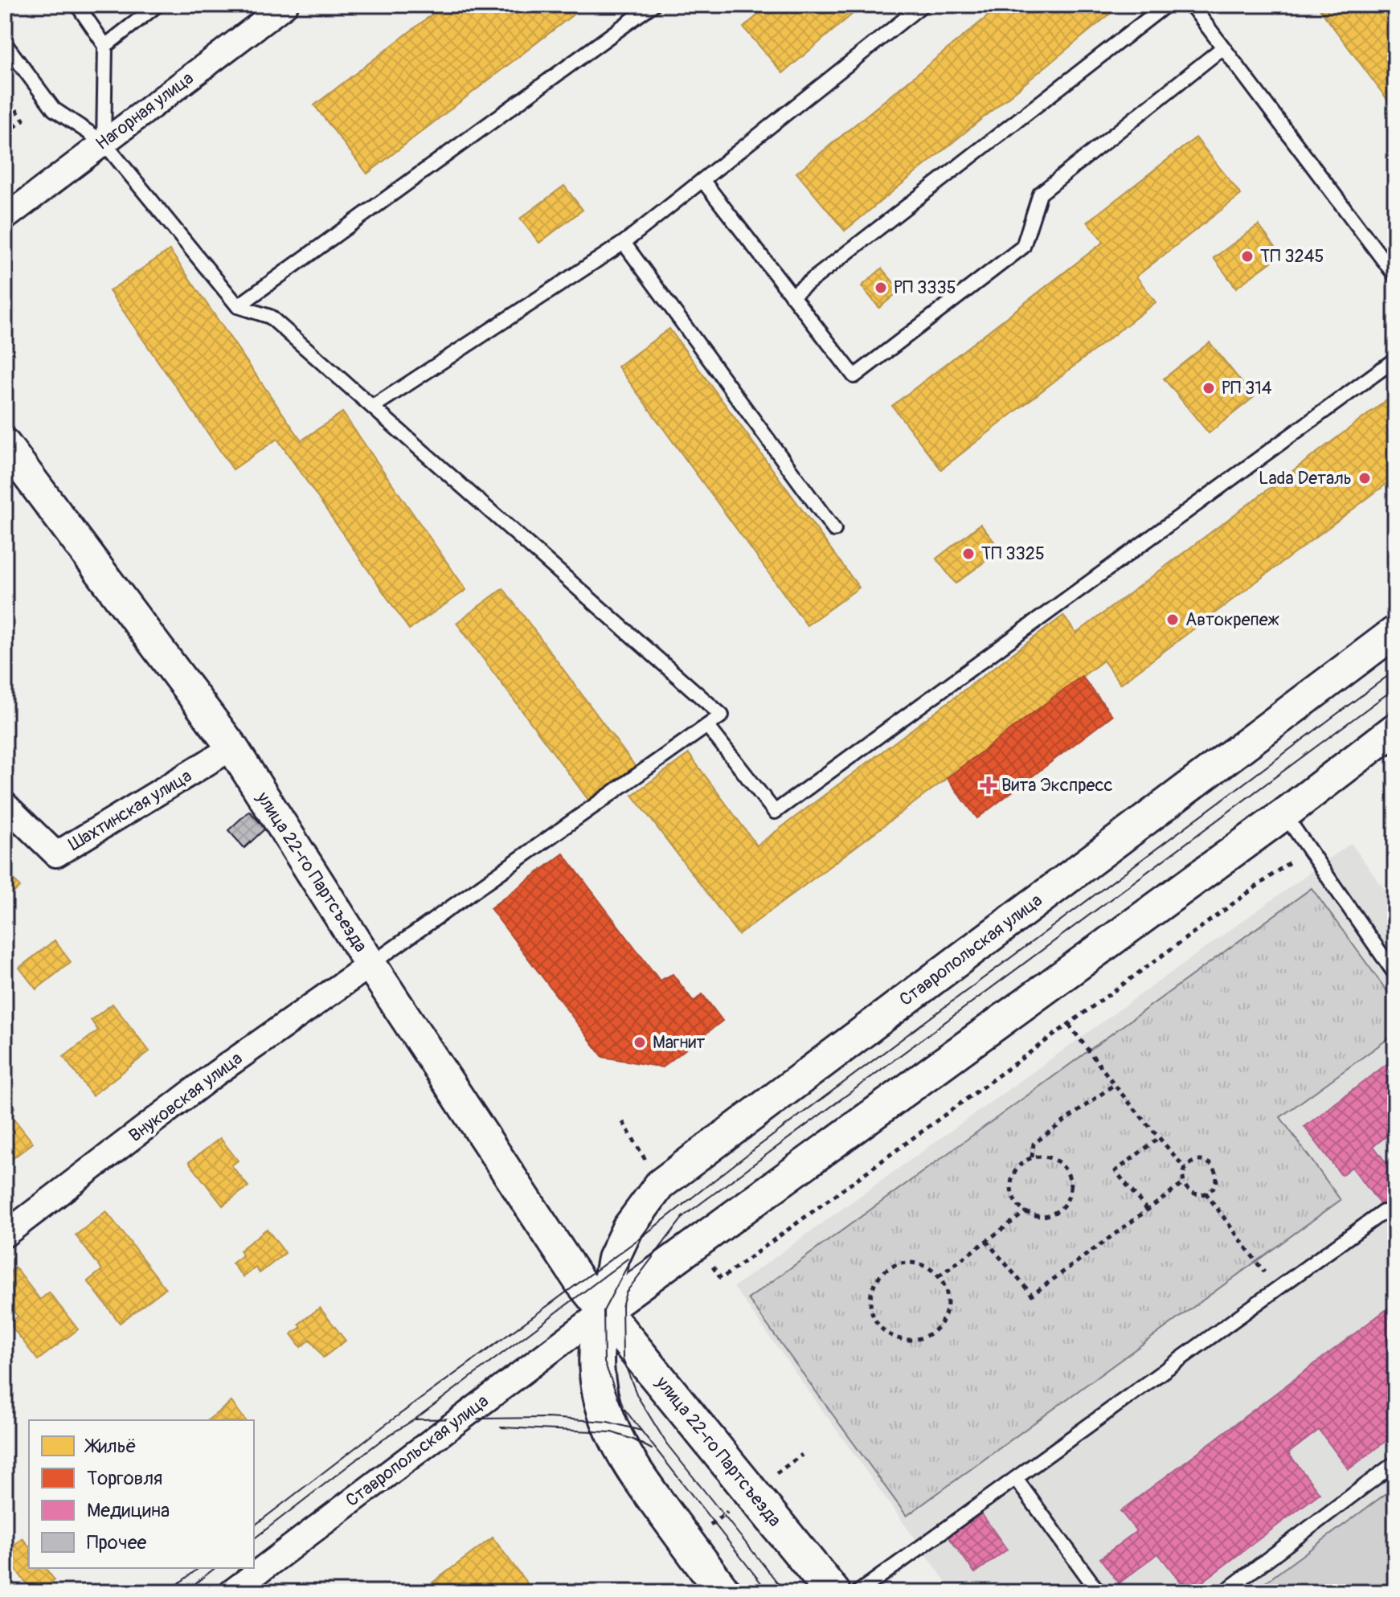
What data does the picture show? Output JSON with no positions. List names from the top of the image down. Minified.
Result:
{"streets":{"main road":["улица 22-го Партсъезда"],"street":["Нагорная улица","Шахтинская улица","Ставропольская улица","Внуковская улица"]},"crossings":[["Шахтинская улица","улица 22-го Партсъезда"],["улица 22-го Партсъезда","Ставропольская улица"],["улица 22-го Партсъезда","Внуковская улица"]],"places":{"other":["ТП 3245","РП 3335","РП 314","Lada Dеталь","ТП 3325","Автокрепеж","Магнит"],"health":["Вита Экспресс"]},"legend":["Жильё","Торговля","Медицина","Прочее"]}
